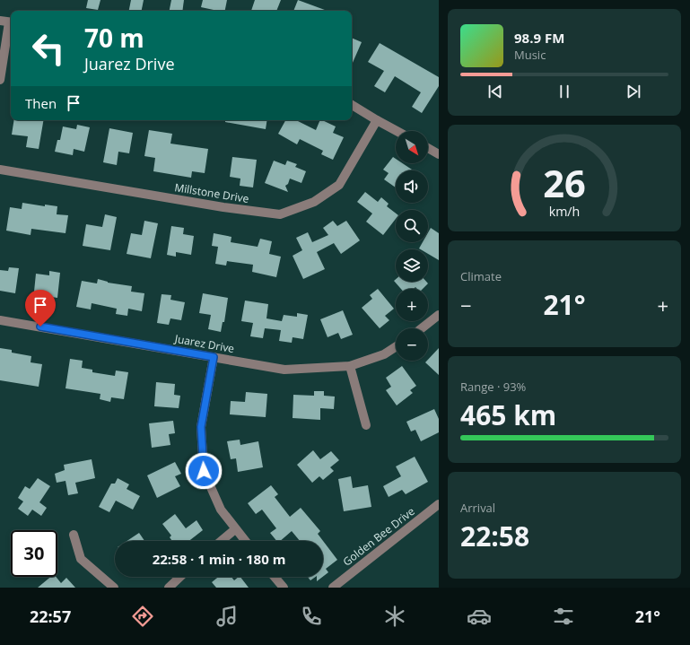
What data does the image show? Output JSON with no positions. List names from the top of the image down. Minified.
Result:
{"streets":{"street":["Millstone Drive","Juarez Drive","Golden Bee Drive"]},"north":"bottom right","page":{"turn":["70 m","Juarez Drive"],"song":["98.9 FM","Music"],"then":"Then","map_buttons":["+","−"],"tile":["Climate",["Range · 93%","465 km"],["Arrival","22:58"]],"heat":["−","21°","+"],"limit":"30","trip":"22:58 · 1 min · 180 m","tabs":["22:57","21°"],"gauge":["26","km/h"]}}
